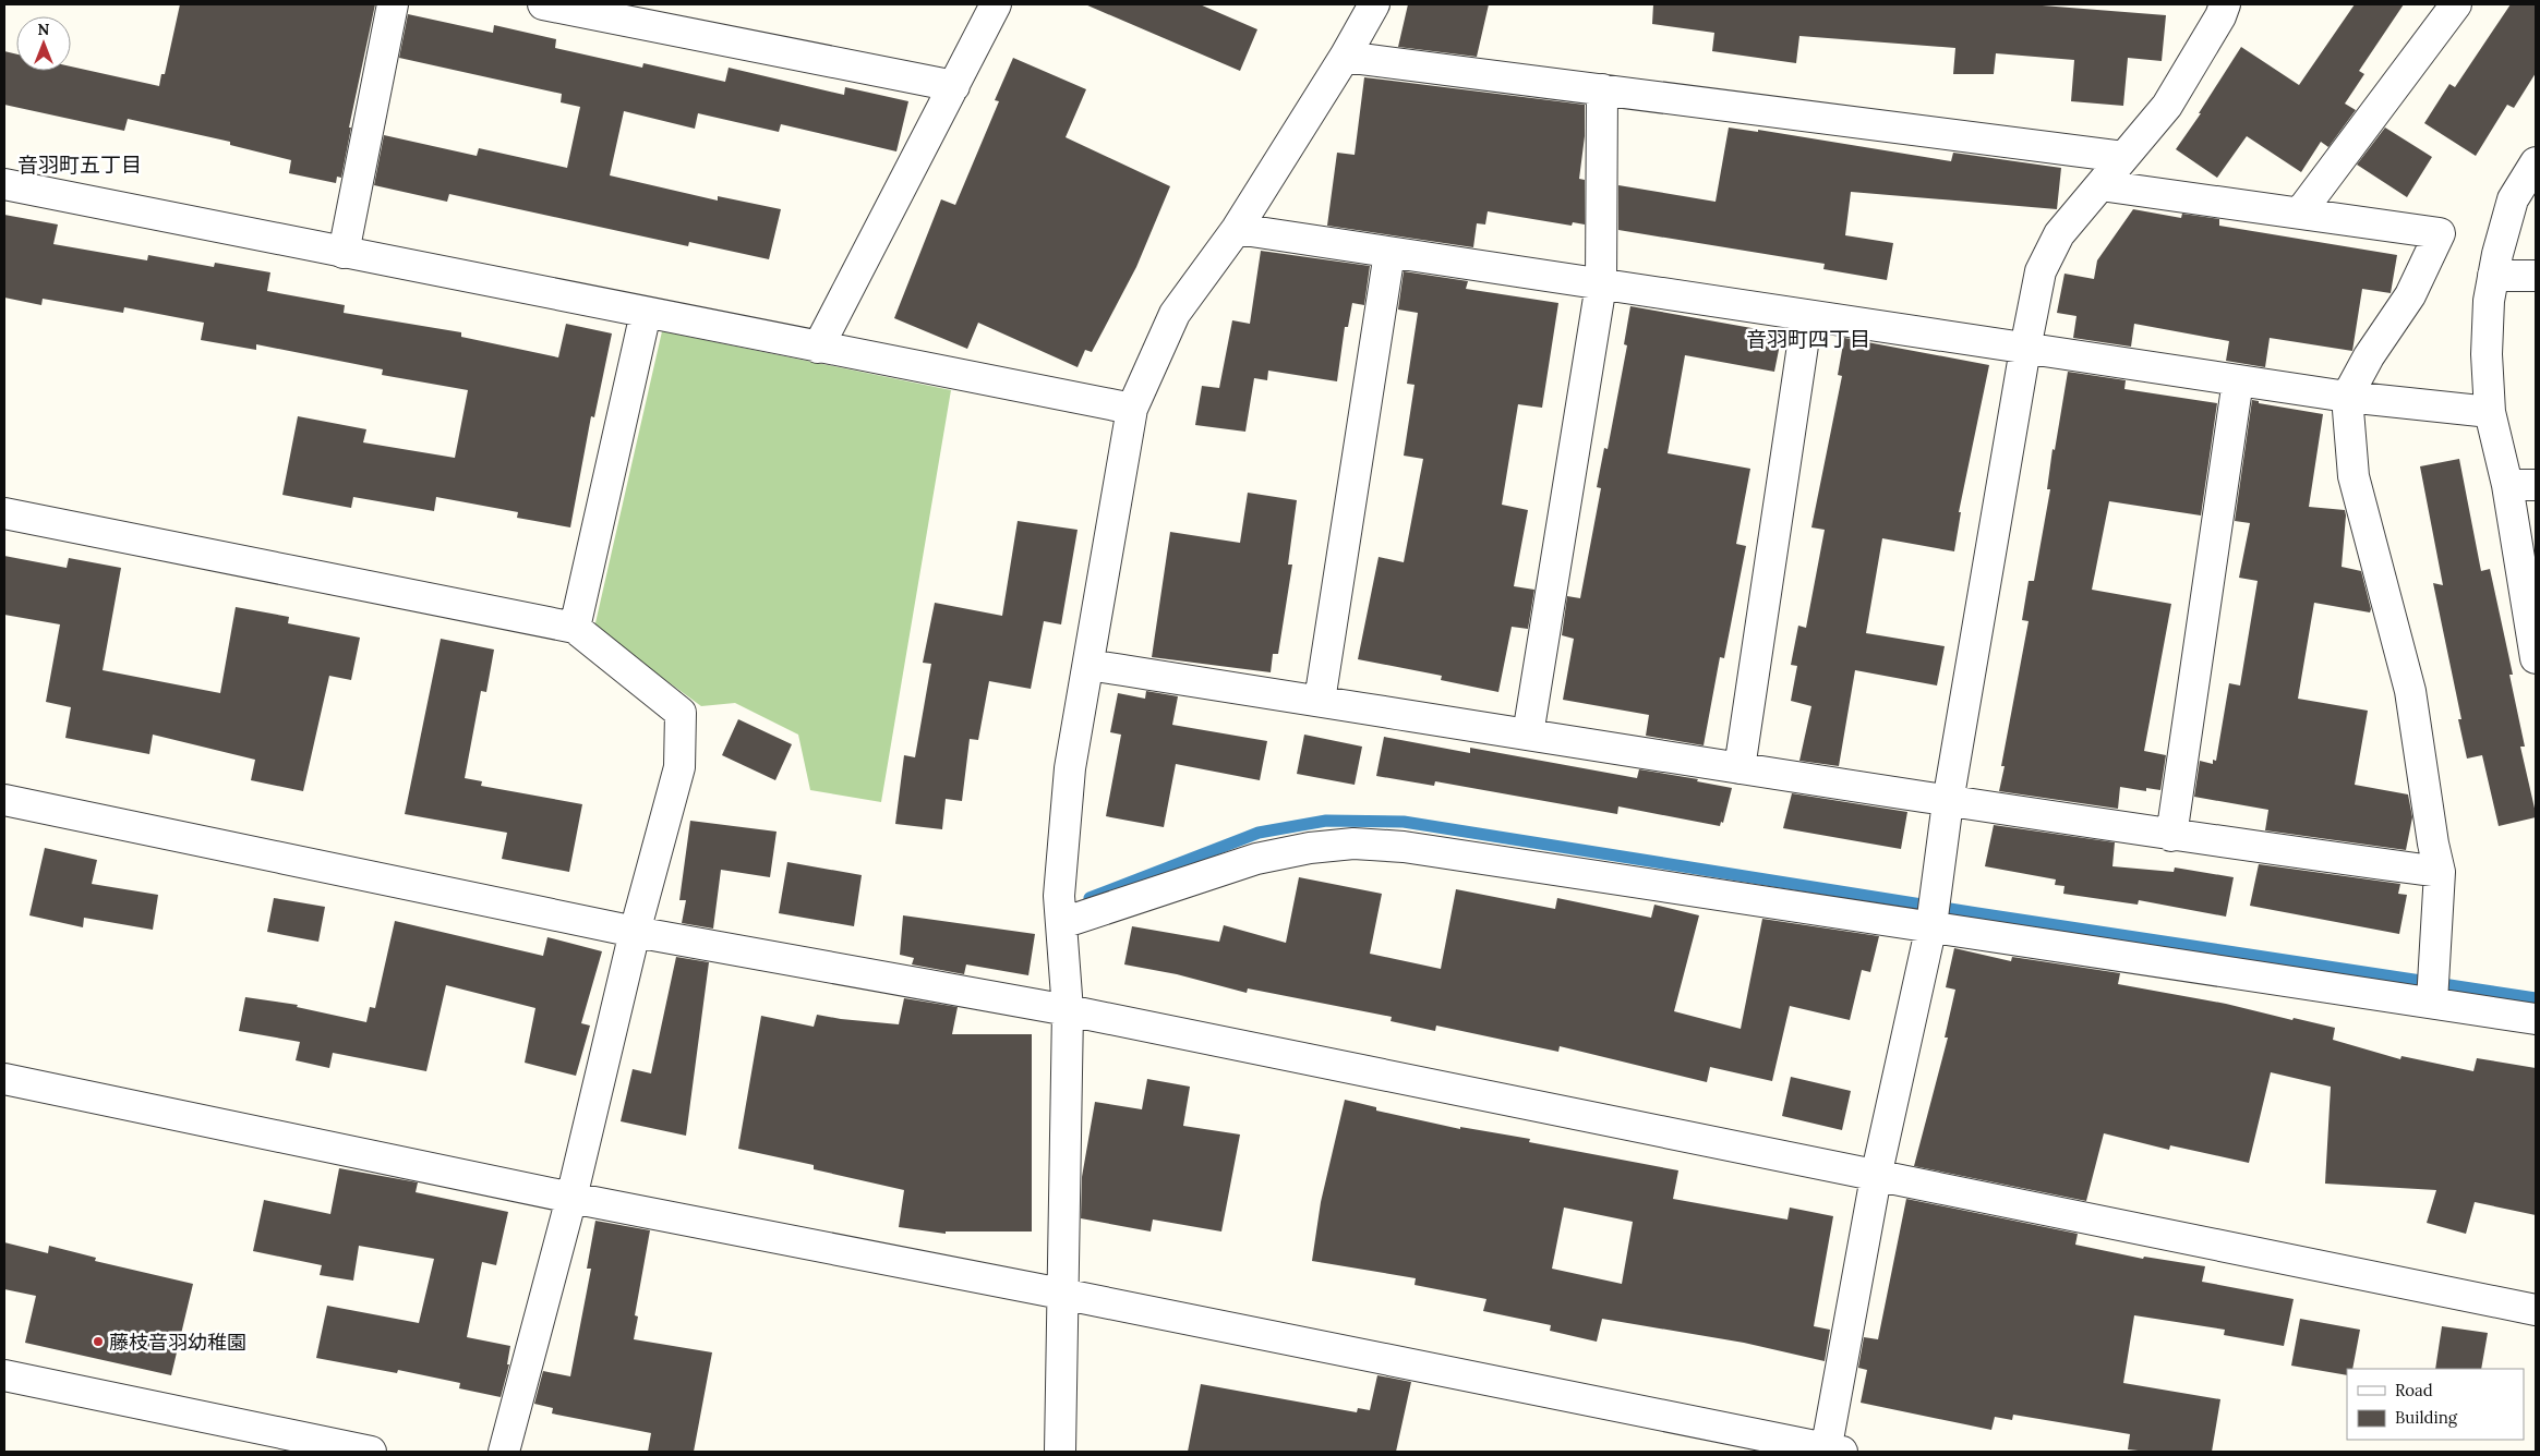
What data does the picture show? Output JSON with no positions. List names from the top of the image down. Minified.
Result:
{"districts":["音羽町五丁目","音羽町四丁目"],"places":["藤枝音羽幼稚園"],"legend":["Road","Building"],"north":"top"}
